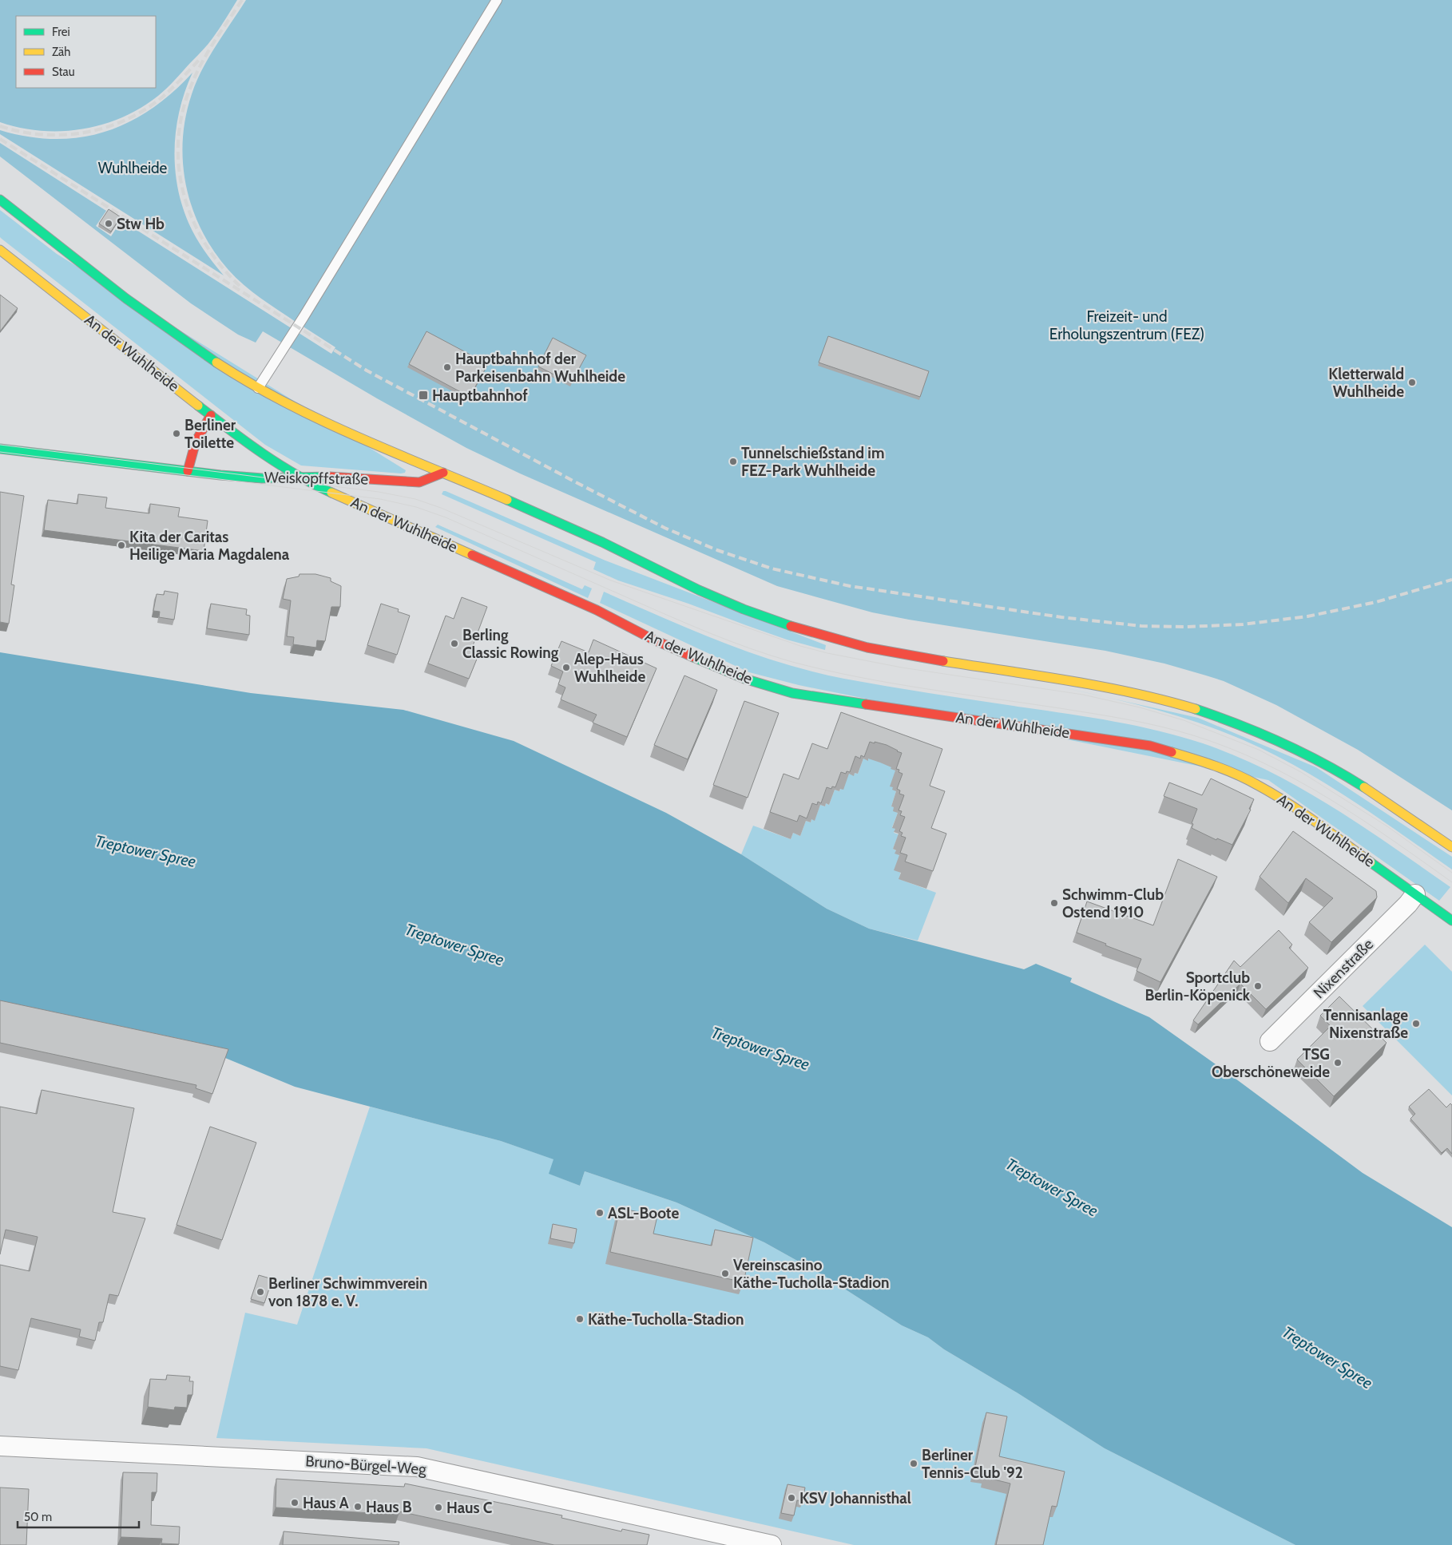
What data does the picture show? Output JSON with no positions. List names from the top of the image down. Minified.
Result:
{"streets":{"main road":["An der Wuhlheide","Weiskopffstraße"],"street":["Nixenstraße","Bruno-Bürgel-Weg"]},"crossings":[["An der Wuhlheide","Weiskopffstraße"],["An der Wuhlheide","Nixenstraße"]],"water":["Treptower Spree"],"parks":["Wuhlheide","Freizeit- und Erholungszentrum (FEZ)"],"places":{"other":["Stw Hb","Hauptbahnhof der Parkeisenbahn Wuhlheide","Kletterwald Wuhlheide","Berliner Toilette","Tunnelschießstand im FEZ-Park Wuhlheide","Kita der Caritas Heilige Maria Magdalena","Berling Classic Rowing","Alep-Haus Wuhlheide","Schwimm-Club Ostend 1910","Sportclub Berlin-Köpenick","Tennisanlage Nixenstraße","TSG Oberschöneweide","ASL-Boote","Vereinscasino Käthe-Tucholla-Stadion","Berliner Schwimmverein von 1878 e. V.","Käthe-Tucholla-Stadion","Berliner Tennis-Club '92","KSV Johannisthal","Haus A","Haus B","Haus C"],"transit":["Hauptbahnhof"]},"legend":["Frei","Zäh","Stau"],"scale_bar":"50 m"}
